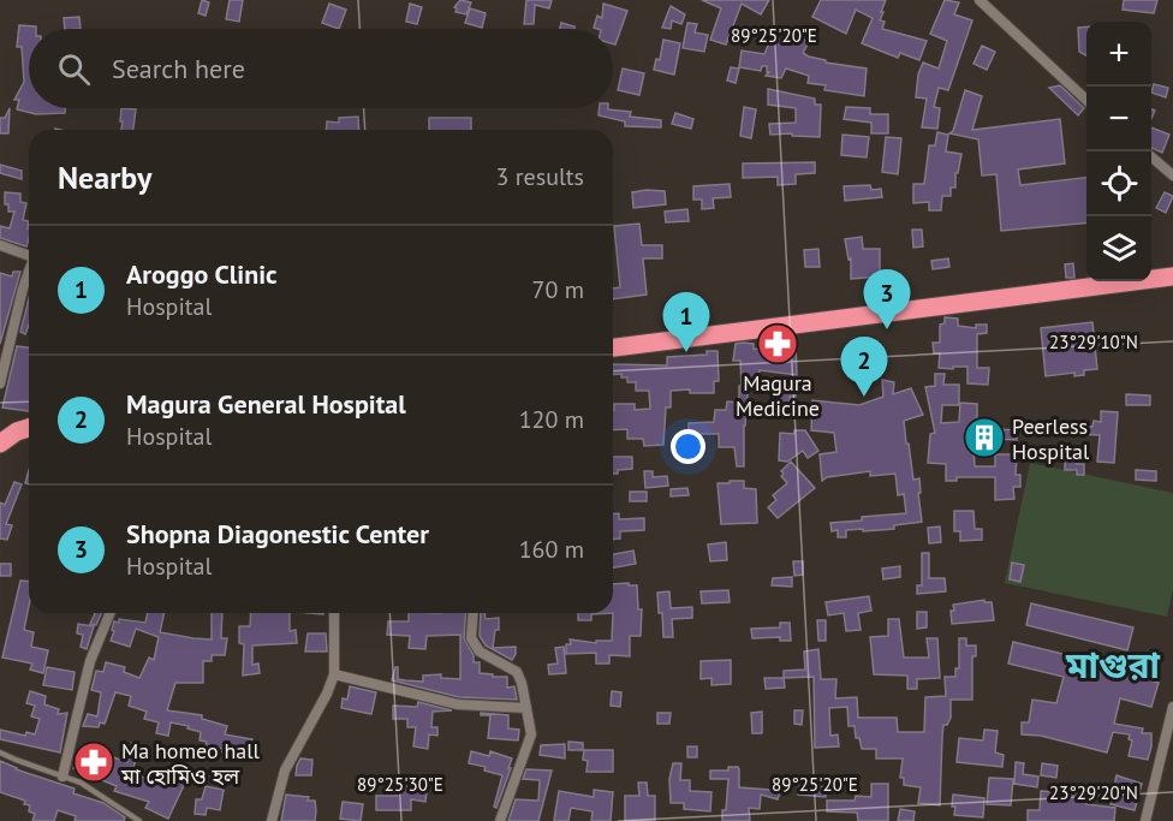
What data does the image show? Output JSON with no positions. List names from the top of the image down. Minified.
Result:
{"districts":["মাগুরা"],"places":{"pharmacy":["Magura Medicine","Ma homeo hall মা হোমিও হল"],"building":["Peerless Hospital"]},"page":{"map_buttons":["+","−"],"search":"Search here","heading":["Nearby","3 results"],"list":[{"mark":"1","name":"Aroggo Clinic","note":"Hospital","value":"70 m"},{"mark":"2","name":"Magura General Hospital","note":"Hospital","value":"120 m"},{"mark":"3","name":"Shopna Diagonestic Center","note":"Hospital","value":"160 m"}],"pins":["3","1","2"]},"coordinates":["89°25'20\"E","23°29'10\"N","89°25'30\"E","23°29'20\"N"]}
